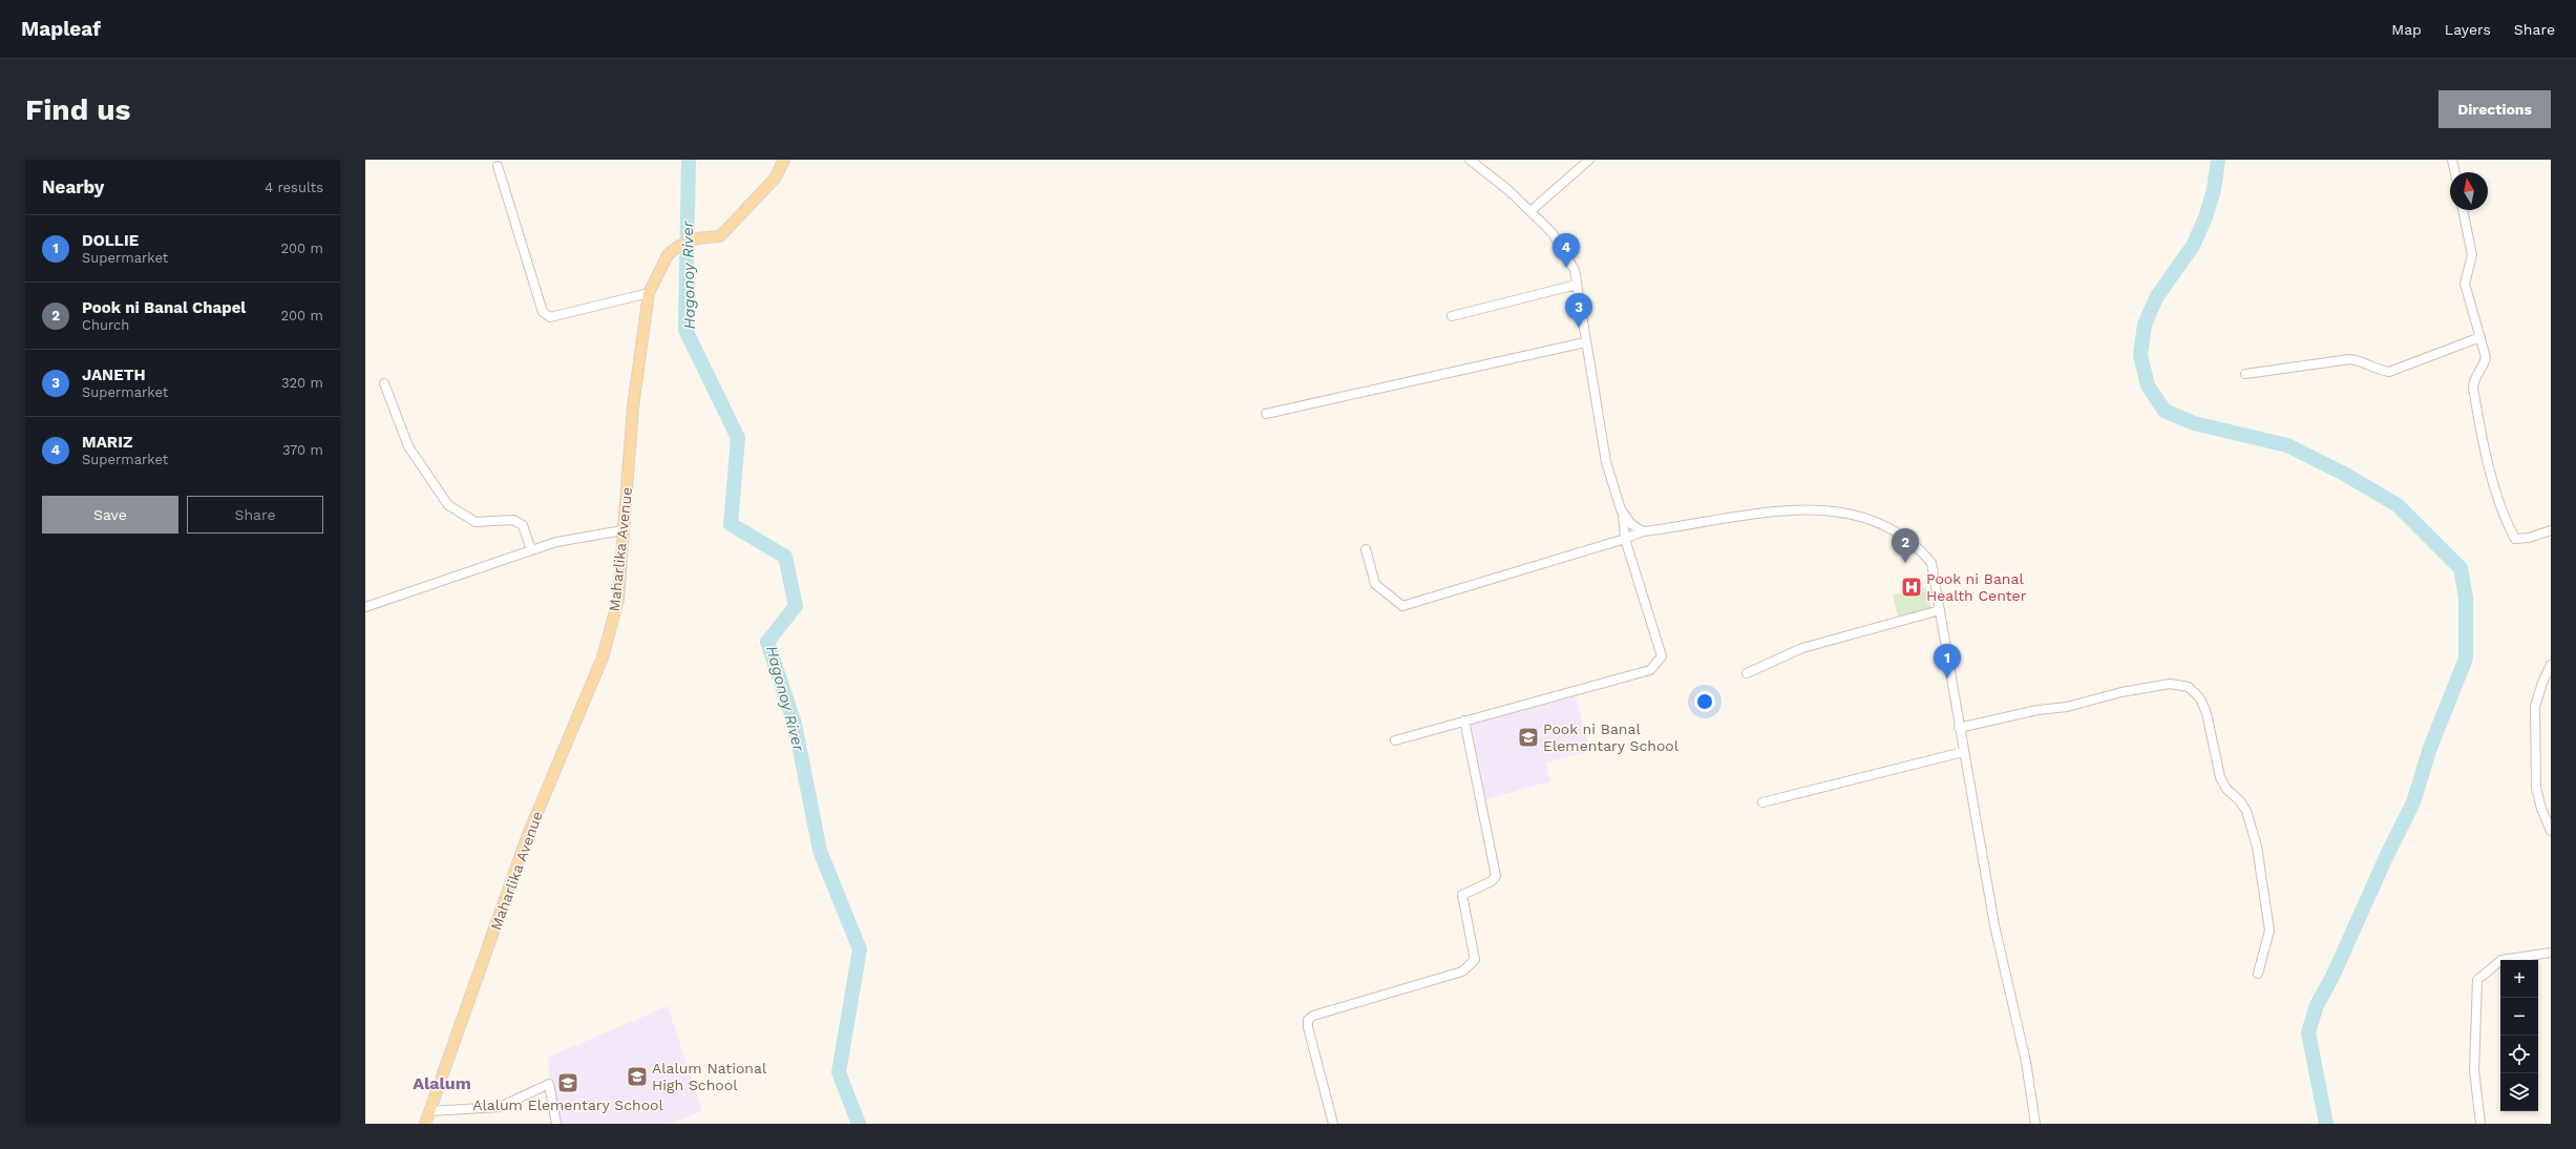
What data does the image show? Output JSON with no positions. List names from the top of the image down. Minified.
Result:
{"streets":{"main road":["Maharlika Avenue"]},"districts":["Alalum"],"water":["Hagonoy River"],"places":{"hospital":["Pook ni Banal Health Center"],"school or university":["Pook ni Banal Elementary School","Alalum National High School","Alalum Elementary School"]},"north":"top","page":{"header":"Mapleaf","nav":["Map","Layers","Share"],"buttons":["Directions",["Save","Share"]],"title":"Find us","heading":["Nearby","4 results"],"list":[{"mark":"1","name":"DOLLIE","note":"Supermarket","value":"200 m"},{"mark":"2","name":"Pook ni Banal Chapel","note":"Church","value":"200 m"},{"mark":"3","name":"JANETH","note":"Supermarket","value":"320 m"},{"mark":"4","name":"MARIZ","note":"Supermarket","value":"370 m"}],"pins":["4","3","2","1"],"map_buttons":["+","−"]}}
